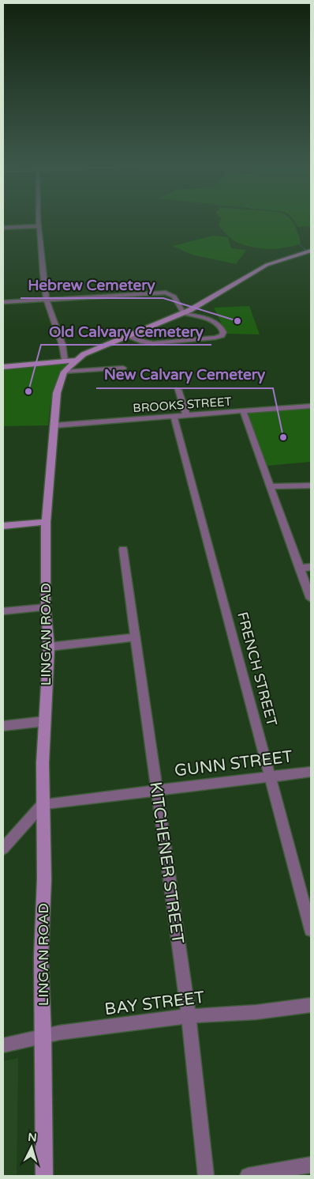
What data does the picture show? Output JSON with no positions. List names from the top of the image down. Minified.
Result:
{"streets":{"street":["BROOKS STREET","LINGAN ROAD","FRENCH STREET","GUNN STREET","KITCHENER STREET","BAY STREET"]},"crossings":[["BROOKS STREET","LINGAN ROAD"],["BROOKS STREET","FRENCH STREET"],["LINGAN ROAD","GUNN STREET"],["LINGAN ROAD","BAY STREET"],["FRENCH STREET","GUNN STREET"],["GUNN STREET","KITCHENER STREET"],["KITCHENER STREET","BAY STREET"]],"places":["Hebrew Cemetery","Old Calvary Cemetery","New Calvary Cemetery"],"north":"top"}
